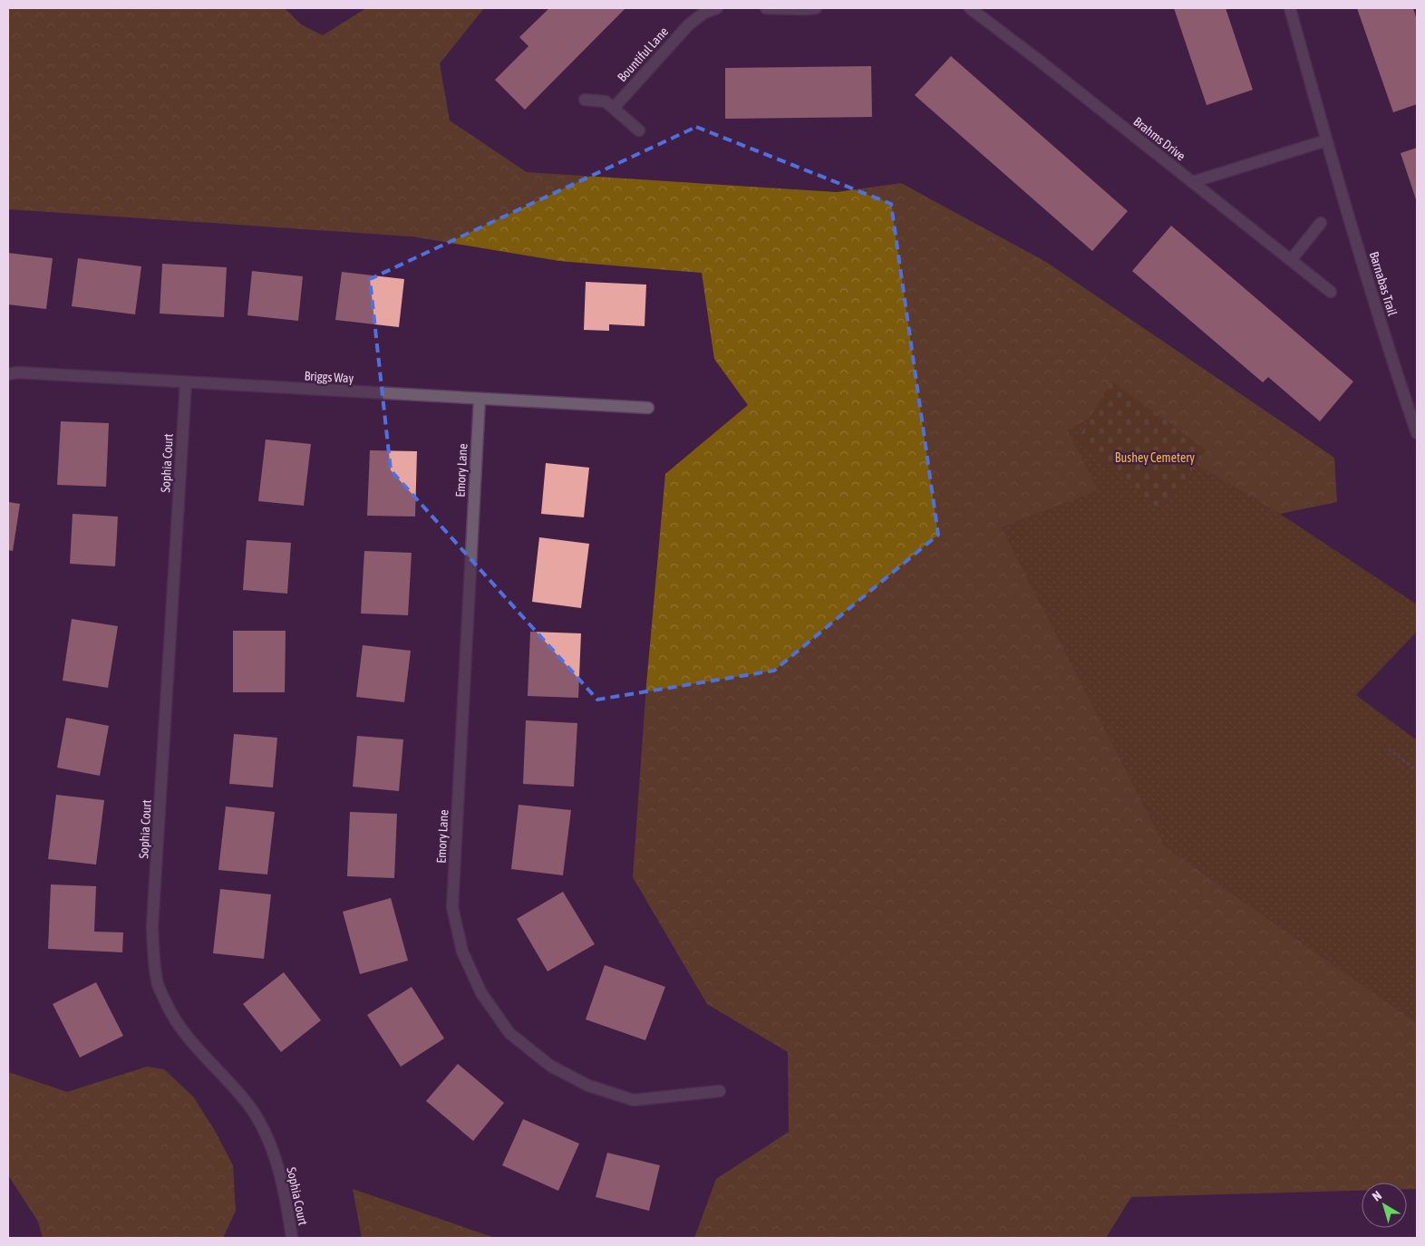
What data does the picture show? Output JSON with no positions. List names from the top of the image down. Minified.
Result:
{"streets":{"street":["Bountiful Lane","Brahms Drive","Barnabas Trail","Briggs Way","Sophia Court","Emory Lane"]},"crossings":[["Briggs Way","Sophia Court"],["Briggs Way","Emory Lane"]],"parks":["Bushey Cemetery"],"north":"top left"}
